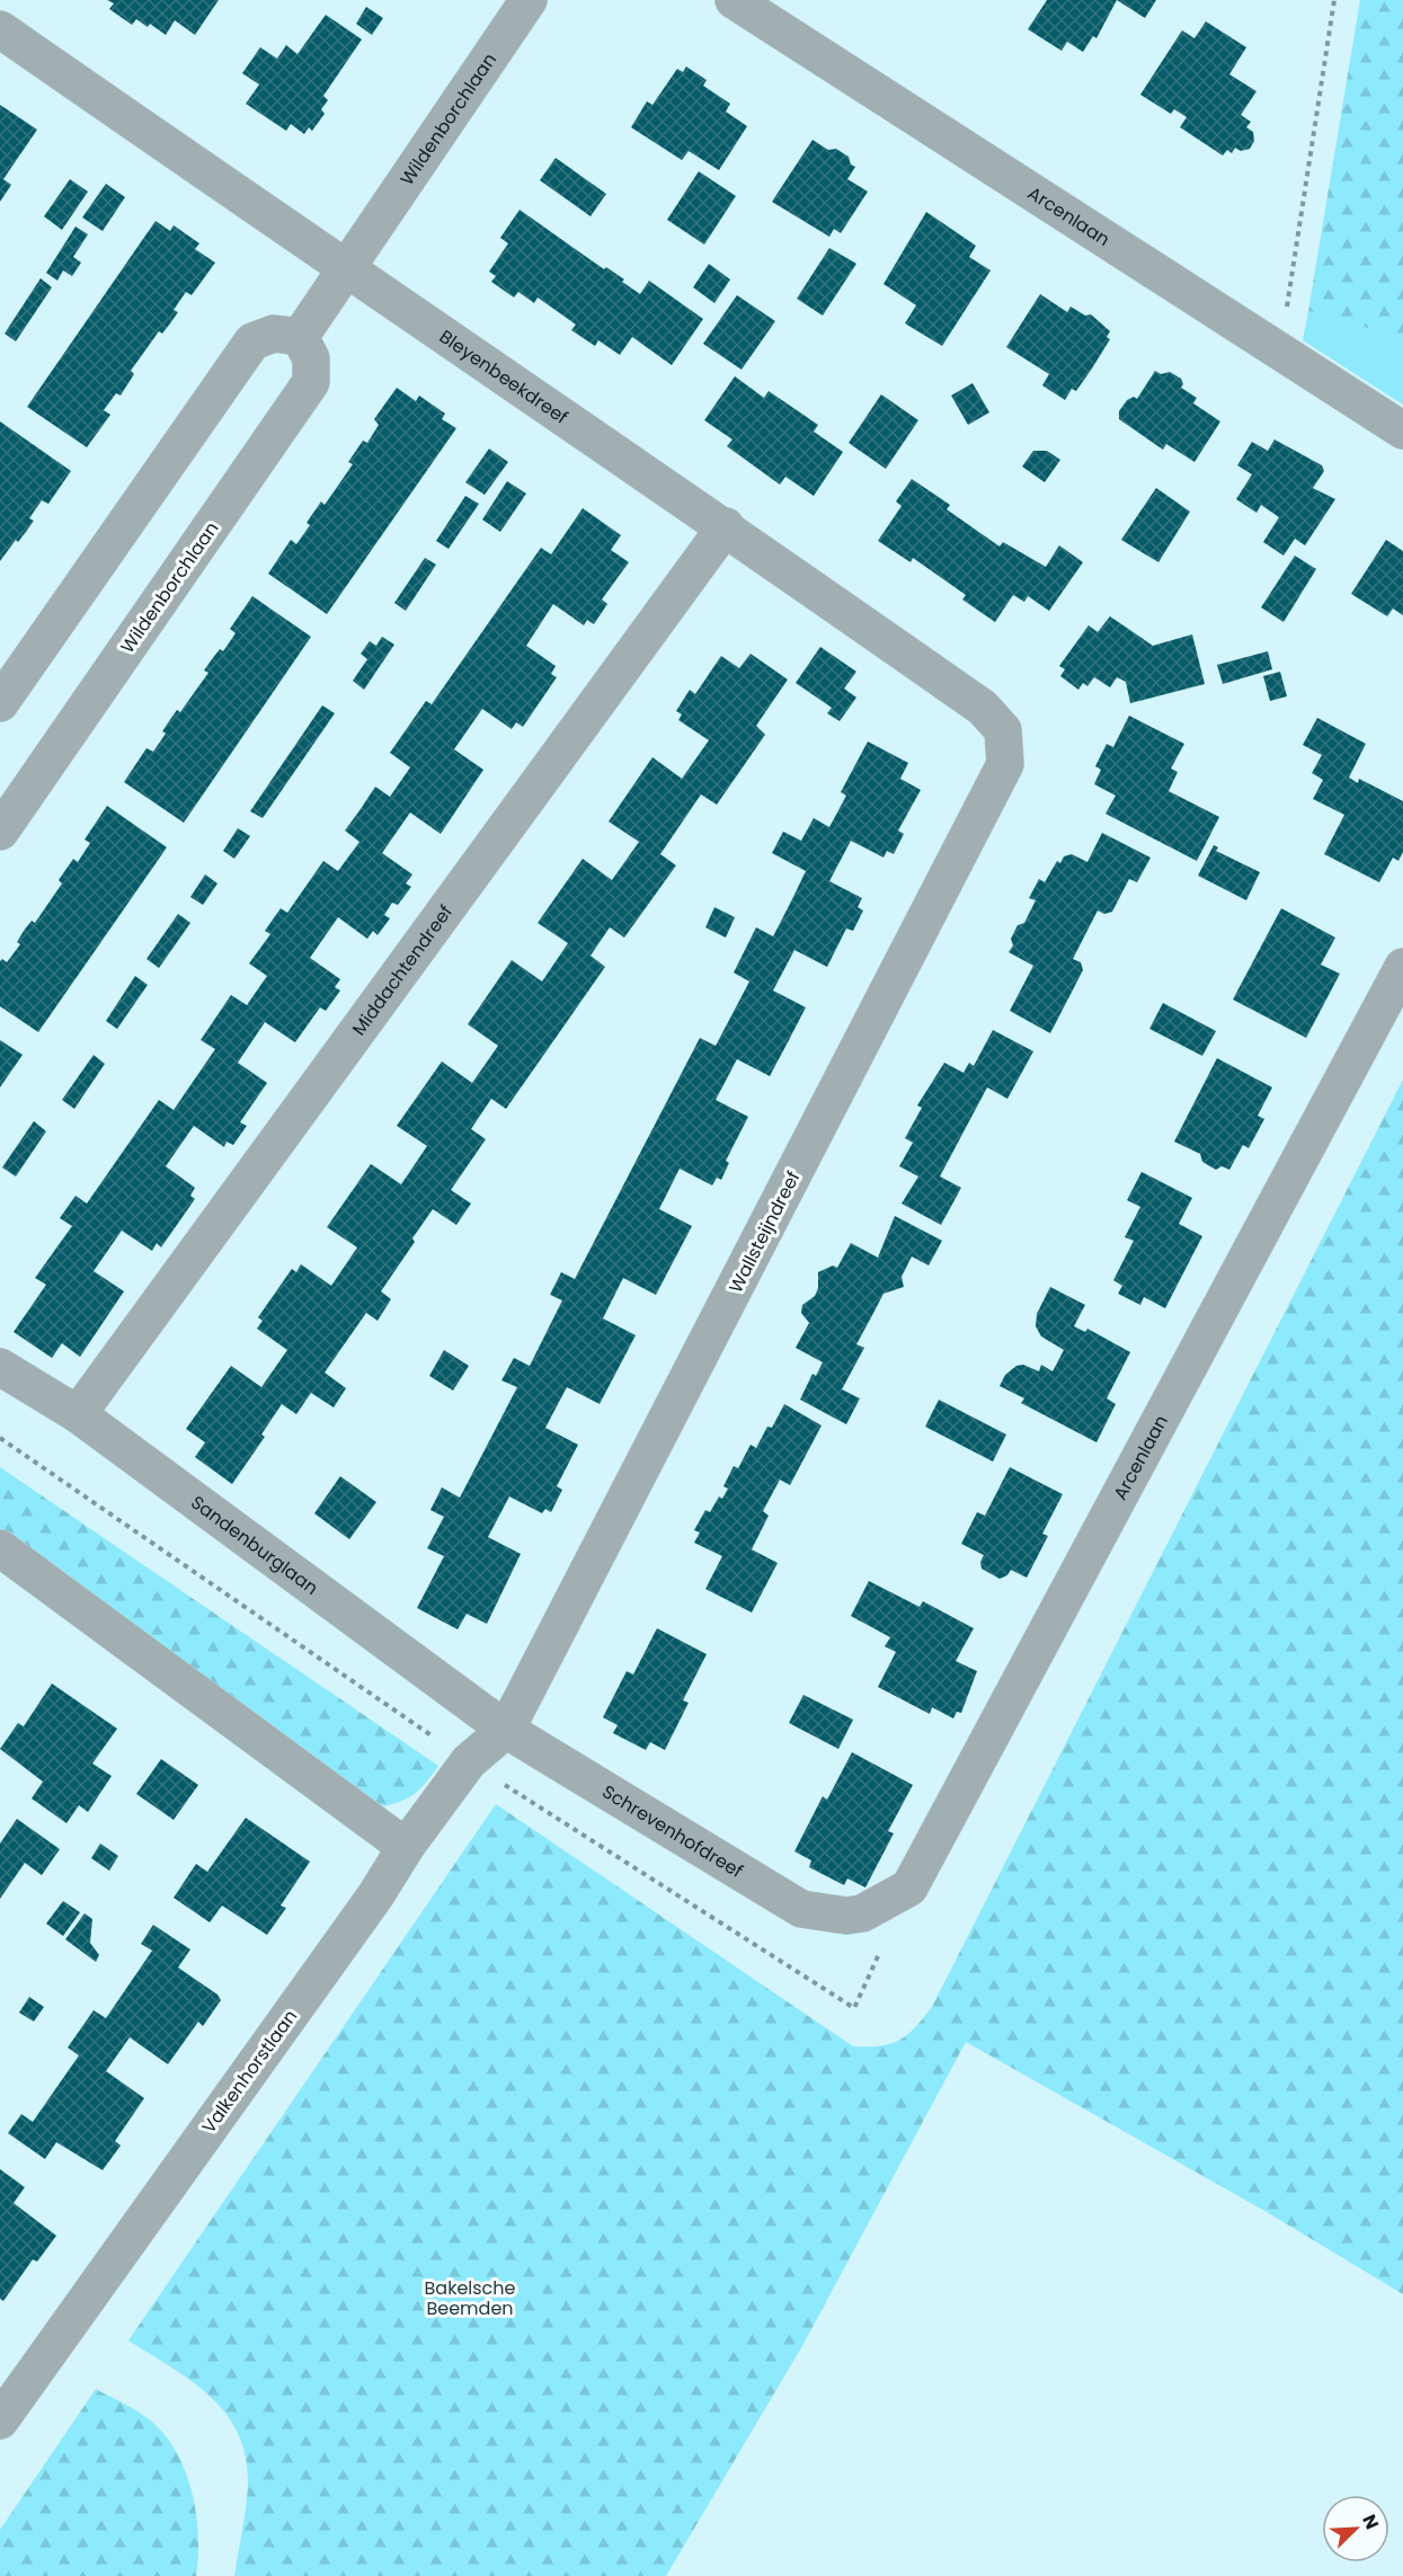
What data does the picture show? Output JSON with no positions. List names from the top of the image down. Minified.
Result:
{"streets":{"street":["Wildenborchlaan","Arcenlaan","Bleyenbeekdreef","Middachtendreef","Wallsteijndreef","Sandenburglaan","Schrevenhofdreef","Valkenhorstlaan"]},"crossings":[["Wildenborchlaan","Bleyenbeekdreef"],["Arcenlaan","Schrevenhofdreef"],["Bleyenbeekdreef","Middachtendreef"],["Bleyenbeekdreef","Wallsteijndreef"],["Middachtendreef","Sandenburglaan"],["Wallsteijndreef","Sandenburglaan"],["Wallsteijndreef","Schrevenhofdreef"],["Wallsteijndreef","Valkenhorstlaan"],["Sandenburglaan","Schrevenhofdreef"],["Sandenburglaan","Valkenhorstlaan"],["Schrevenhofdreef","Valkenhorstlaan"]],"parks":["Bakelsche Beemden"],"north":"top right"}
